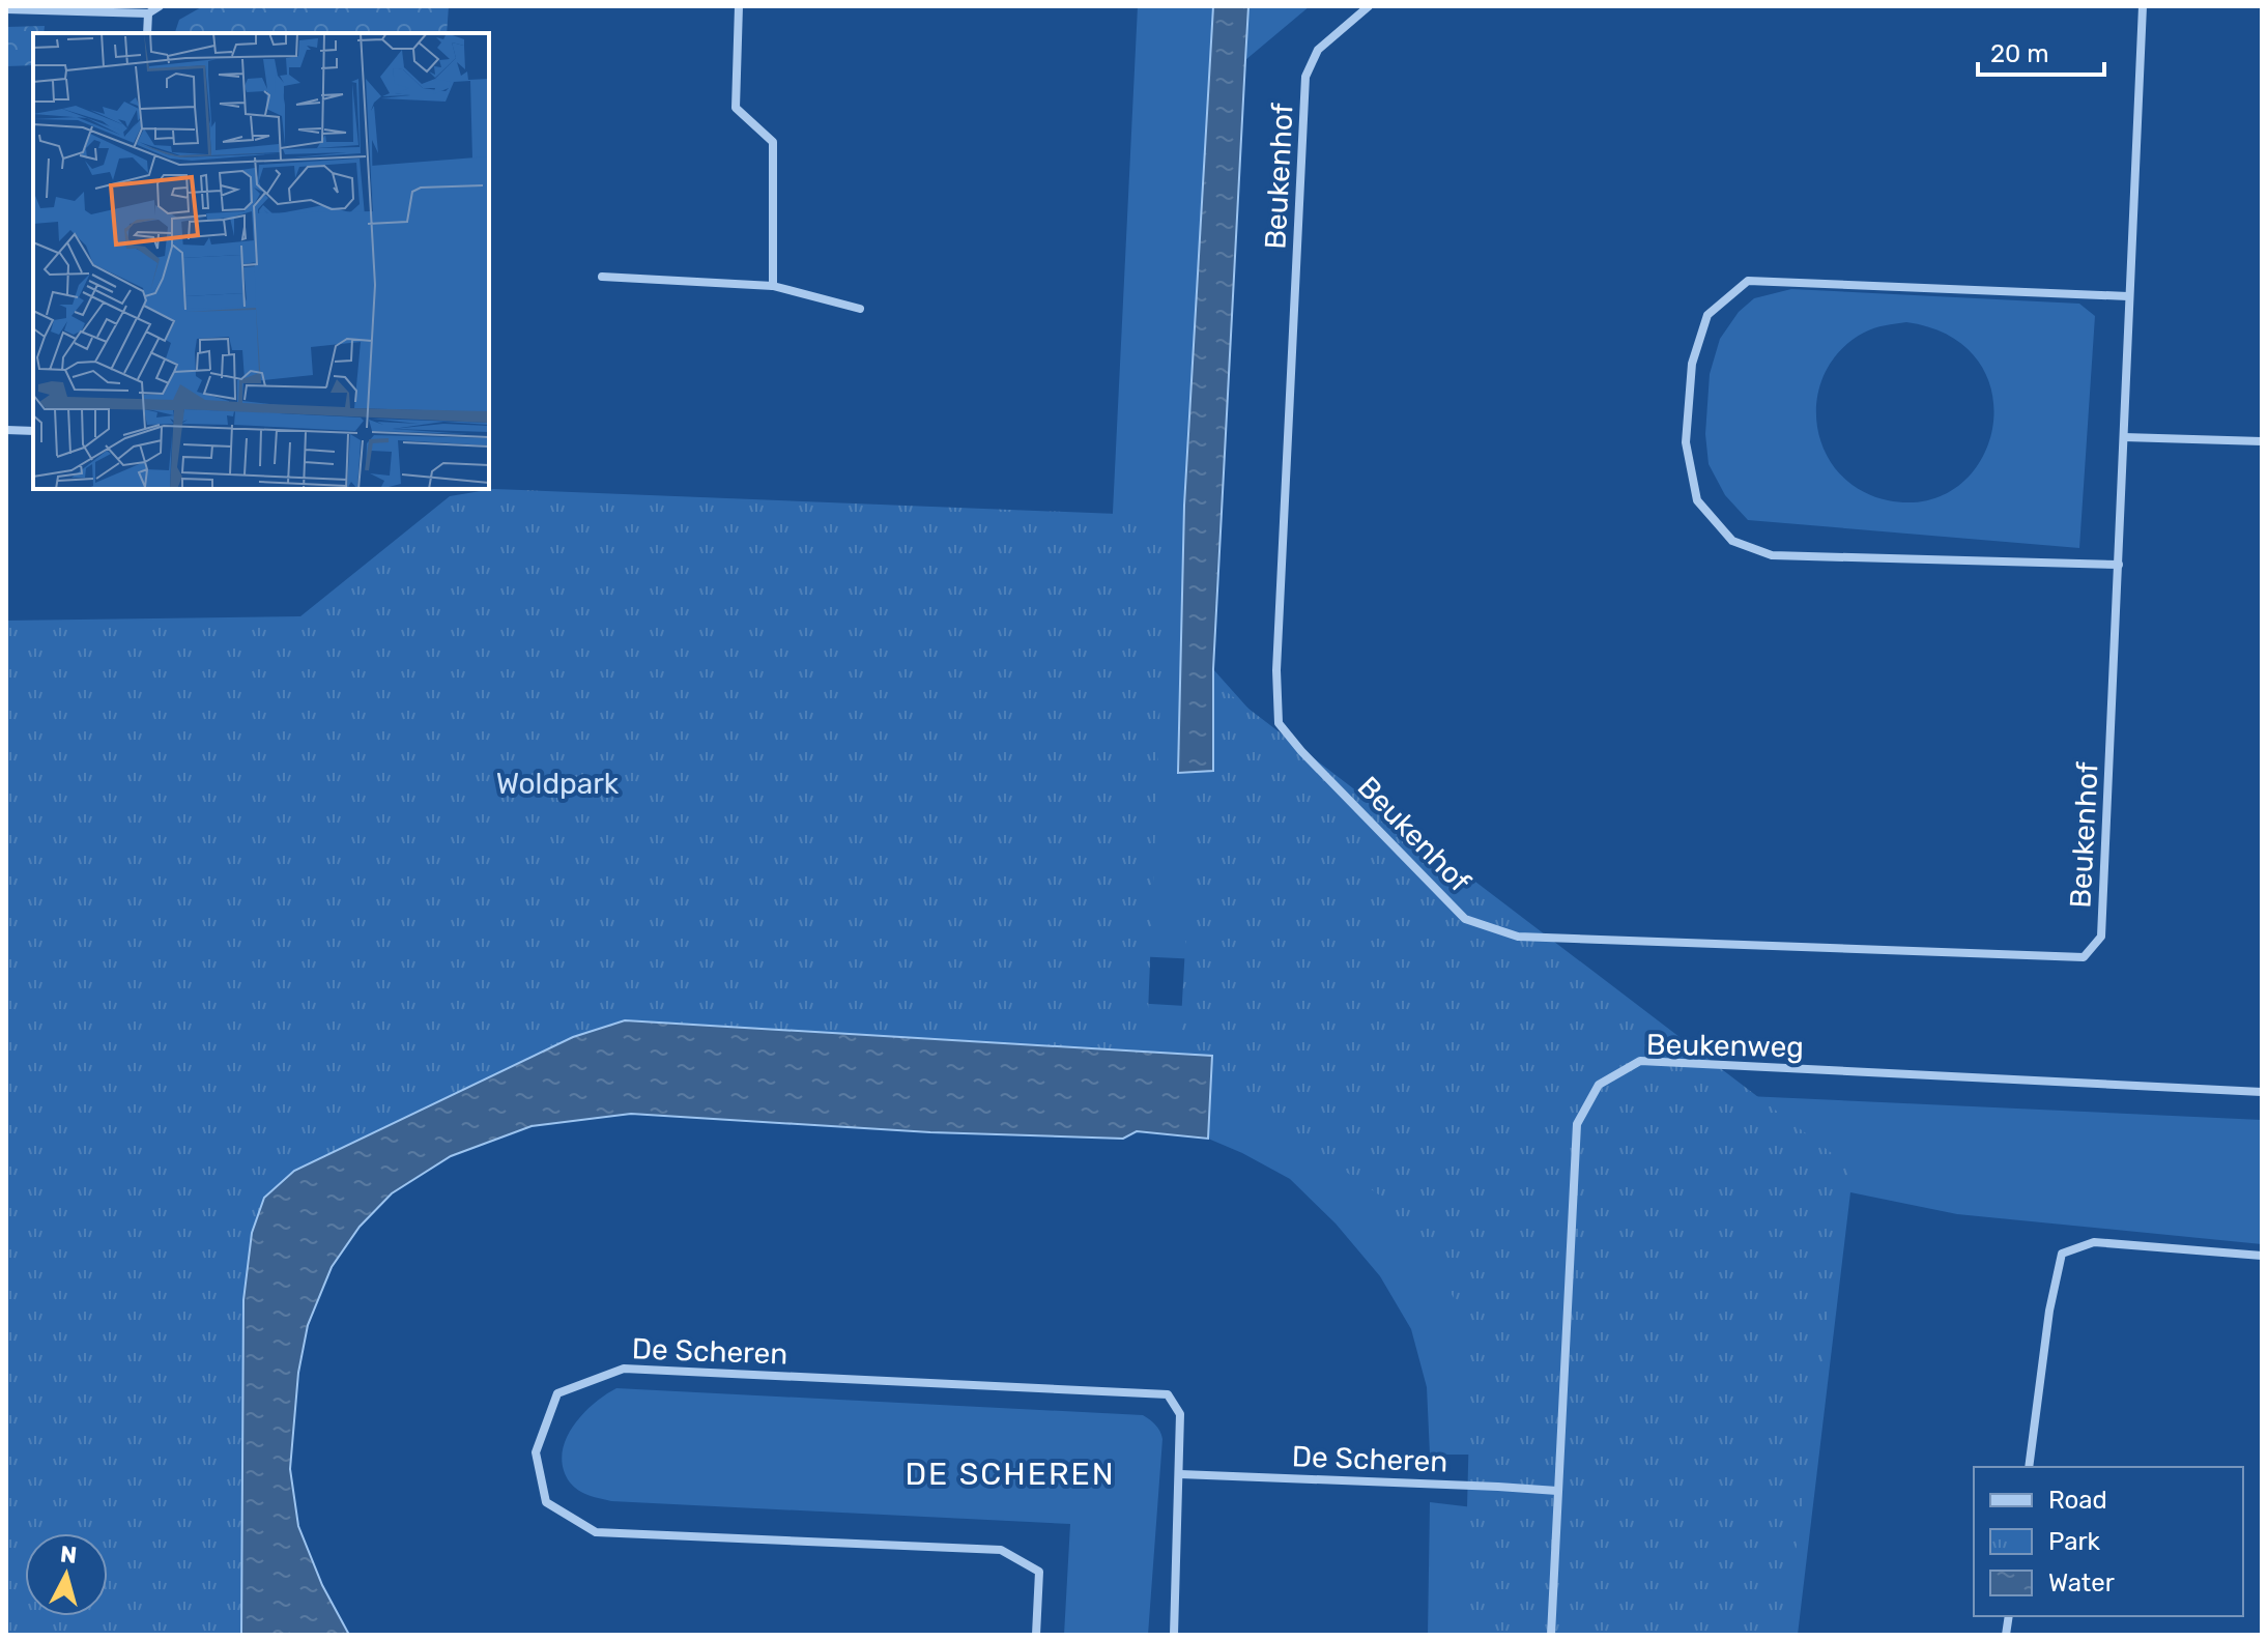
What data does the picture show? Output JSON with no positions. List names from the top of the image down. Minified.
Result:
{"streets":{"street":["Beukenhof","Beukenweg","De Scheren"]},"crossings":[["Beukenweg","De Scheren"]],"districts":["DE SCHEREN"],"parks":["Woldpark"],"legend":["Road","Park","Water"],"scale_bar":"20 m","north":"top"}
